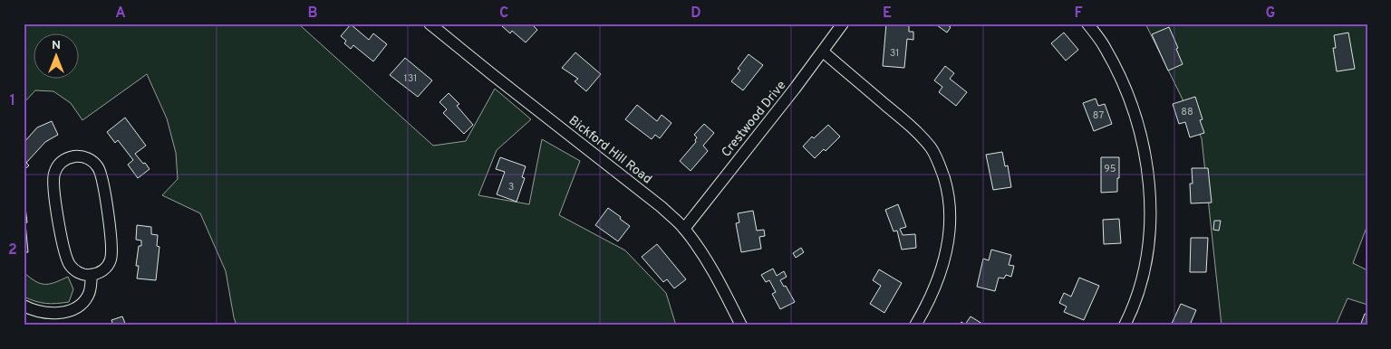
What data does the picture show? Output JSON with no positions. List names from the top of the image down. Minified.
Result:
{"streets":{"street":["Crestwood Drive","Bickford Hill Road"]},"crossings":[["Crestwood Drive","Bickford Hill Road"]],"house_numbers":["31","131","88","87","95","3"],"north":"top","grid":{"columns":["A","B","C","D","E","F","G"],"rows":["1","2"]}}
